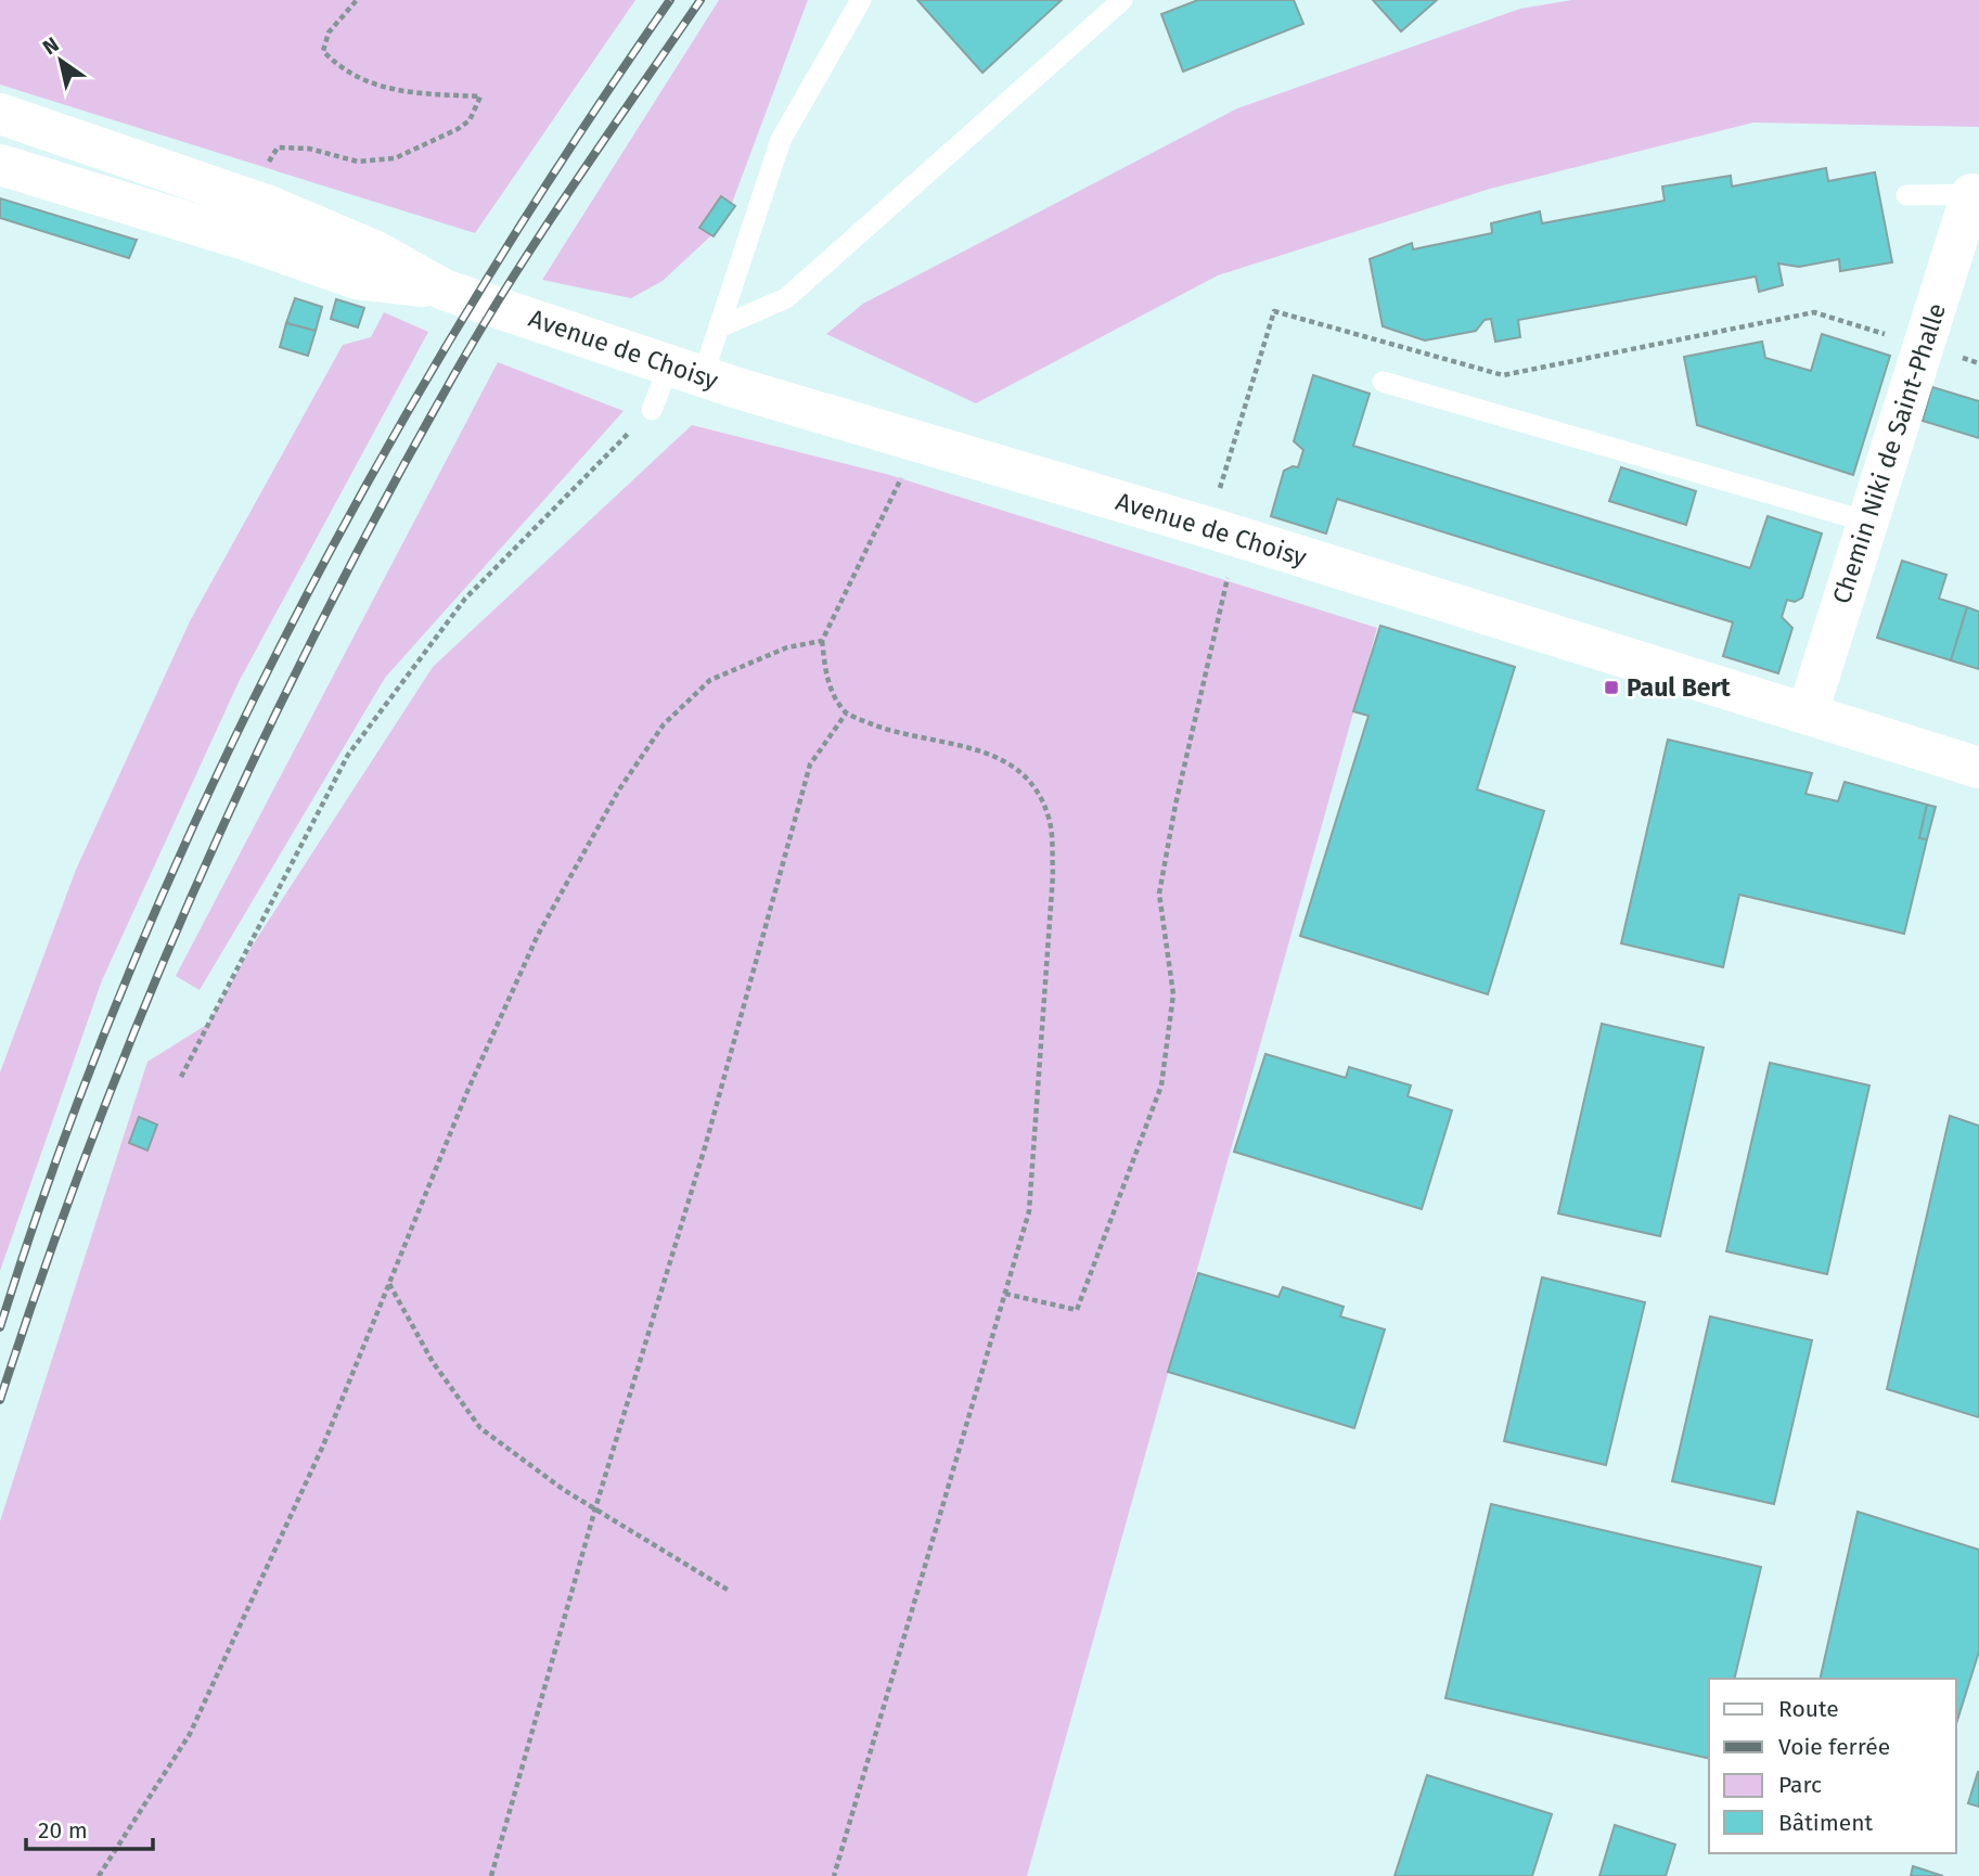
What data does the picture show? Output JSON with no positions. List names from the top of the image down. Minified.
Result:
{"streets":{"main road":["Avenue de Choisy","Chemin Niki de Saint-Phalle"]},"crossings":[["Avenue de Choisy","Chemin Niki de Saint-Phalle"]],"places":{"transit":["Paul Bert"]},"legend":["Route","Voie ferrée","Parc","Bâtiment"],"scale_bar":"20 m","north":"top left"}
